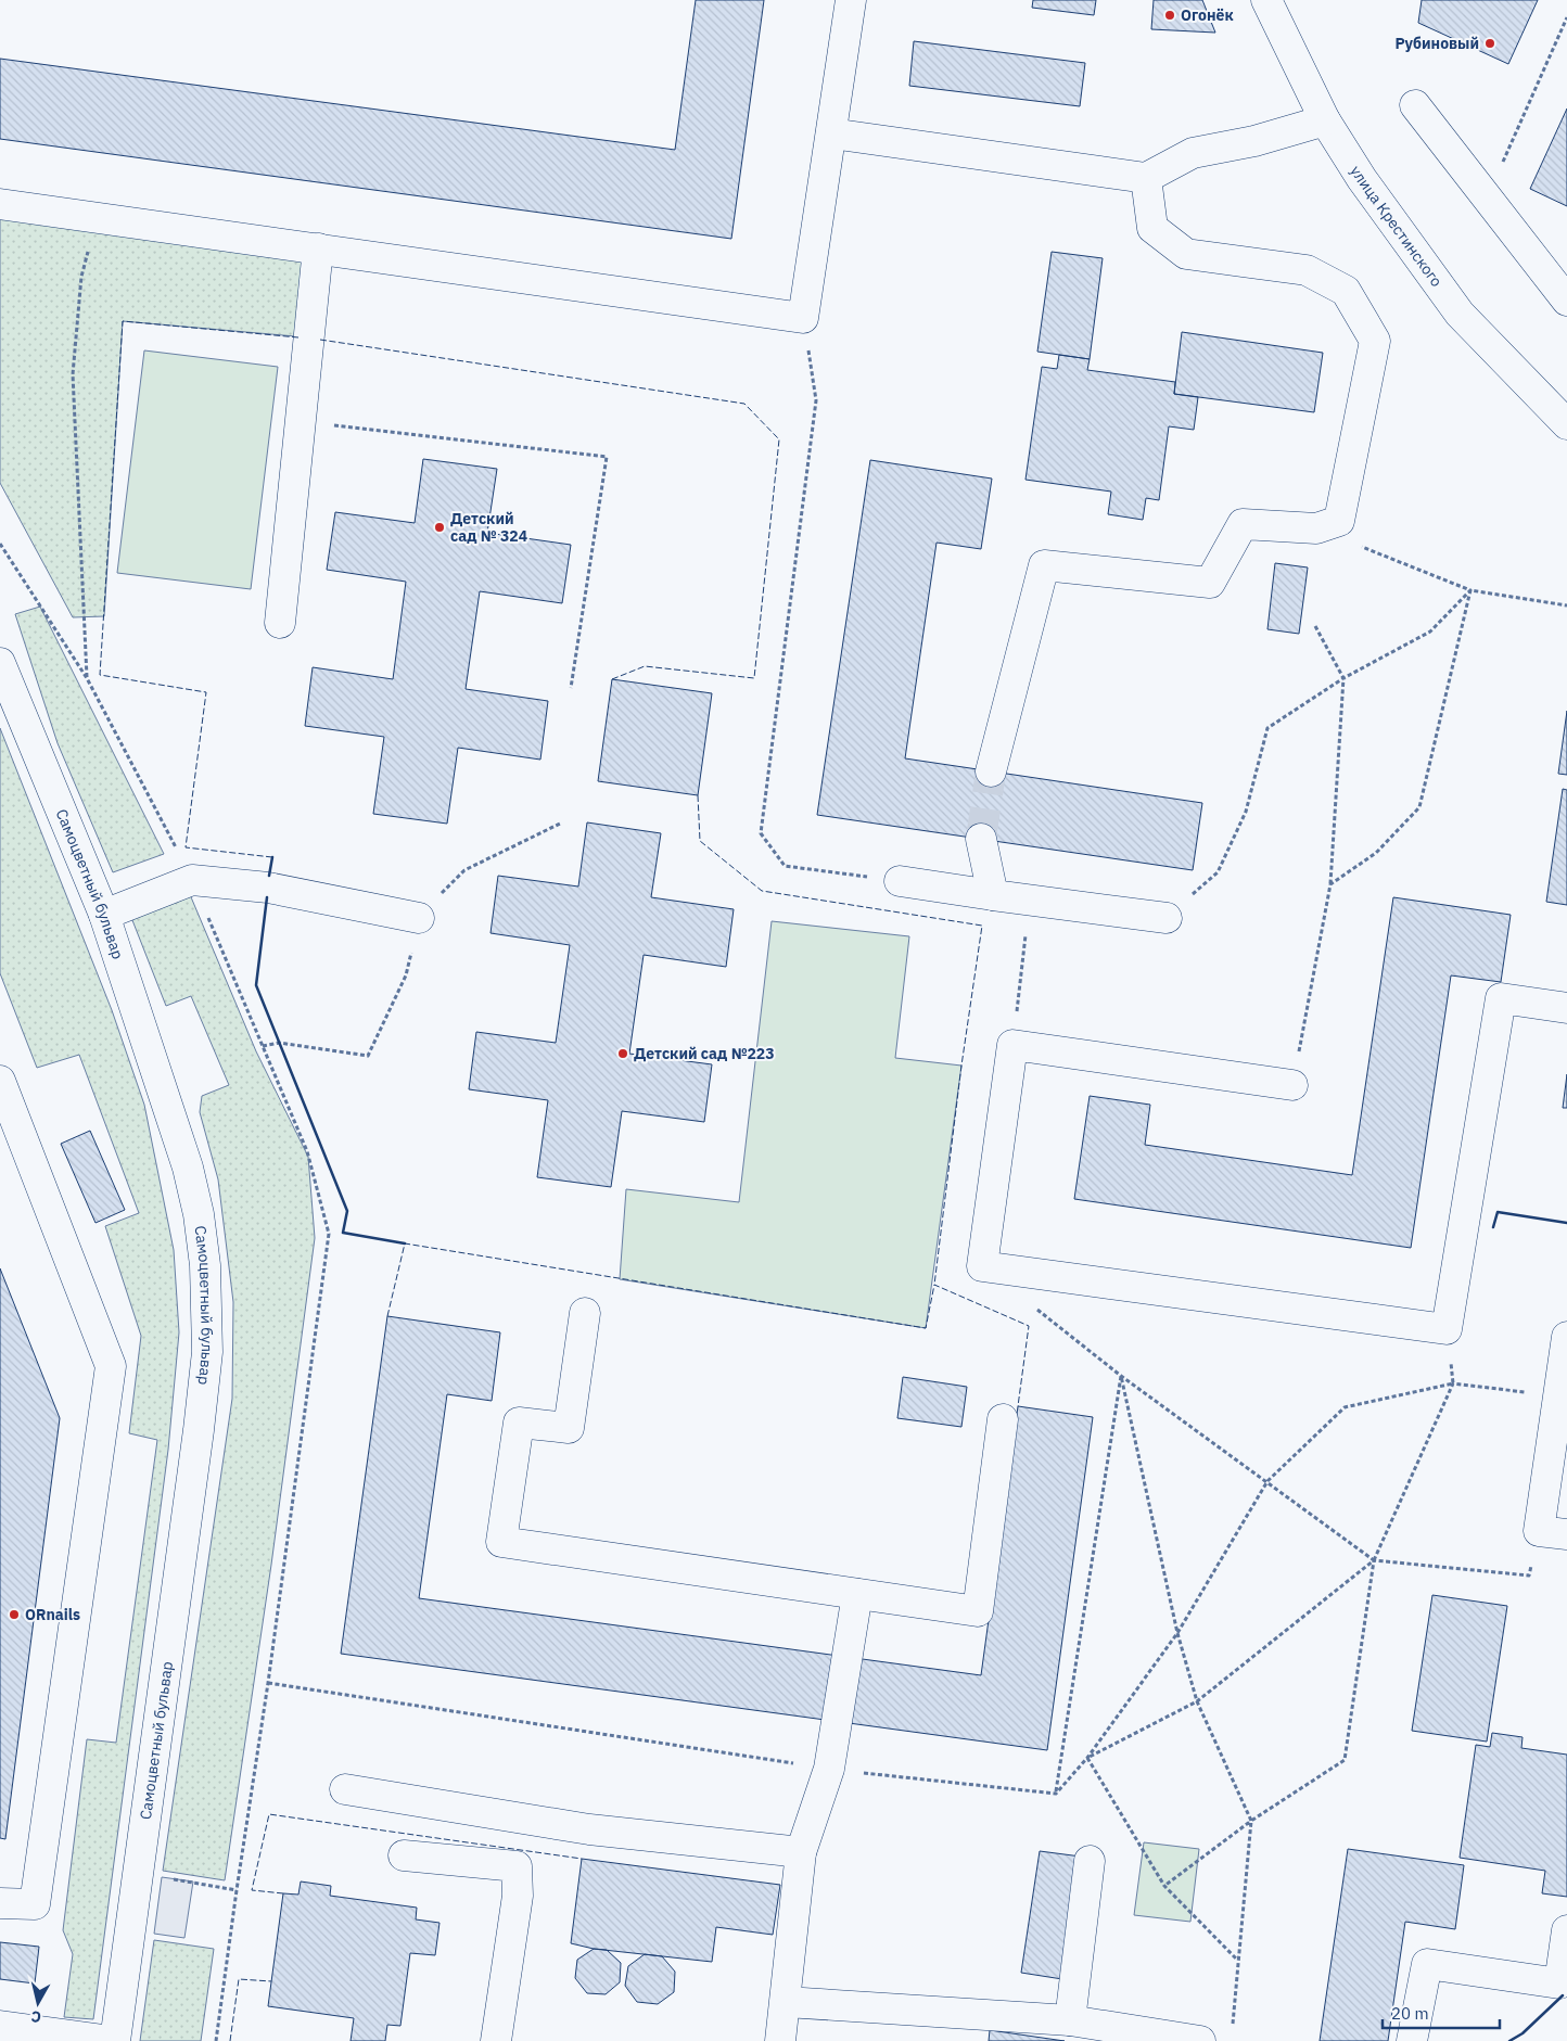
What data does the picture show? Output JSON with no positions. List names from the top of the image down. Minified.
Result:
{"streets":{"street":["улица Крестинского","Самоцветный бульвар"]},"places":["Огонёк","Рубиновый","Детский сад № 324","Детский сад №223","ORnails"],"scale_bar":"20 m","north":"bottom"}
